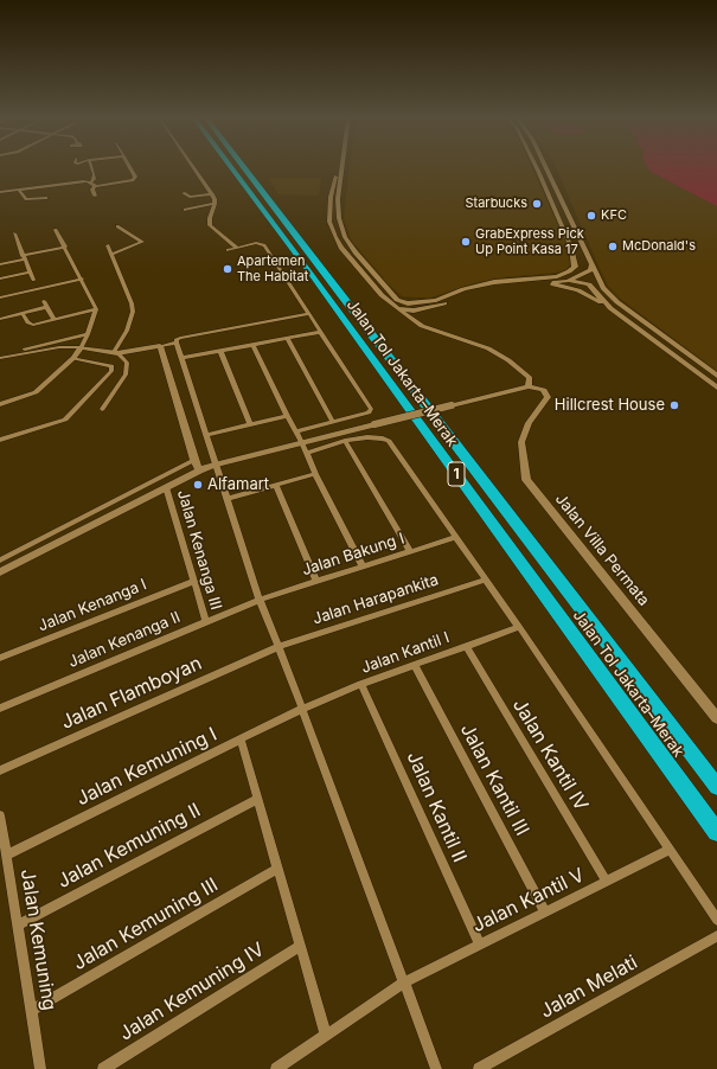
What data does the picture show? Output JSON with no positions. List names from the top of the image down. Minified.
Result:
{"streets":{"highway":["Jalan Tol Jakarta–Merak","1"],"street":["Jalan Kenanga III","Jalan Villa Permata","Jalan Bakung I","Jalan Harapankita","Jalan Kenanga I","Jalan Kenanga II","Jalan Kantil I","Jalan Flamboyan","Jalan Kantil IV","Jalan Kemuning I","Jalan Kantil III","Jalan Kantil II","Jalan Kemuning II","Jalan Kantil V","Jalan Kemuning III","Jalan Kemuning","Jalan Melati","Jalan Kemuning IV"]},"crossings":[["Jalan Kenanga III","Jalan Villa Permata"],["Jalan Kenanga III","Jalan Kenanga I"],["Jalan Kenanga III","Jalan Kenanga II"],["Jalan Bakung I","Jalan Kenanga II"],["Jalan Harapankita","Jalan Flamboyan"],["Jalan Kantil I","Jalan Kantil IV"],["Jalan Kantil I","Jalan Kemuning I"],["Jalan Kantil I","Jalan Kantil III"],["Jalan Kantil I","Jalan Kantil II"],["Jalan Kantil IV","Jalan Kantil V"],["Jalan Kemuning I","Jalan Kemuning"],["Jalan Kantil III","Jalan Kantil V"],["Jalan Kantil II","Jalan Kantil V"],["Jalan Kemuning II","Jalan Kemuning"],["Jalan Kemuning III","Jalan Kemuning"]],"places":["Starbucks","KFC","GrabExpress Pick Up Point Kasa 17","McDonald's","Apartemen The Habitat","Hillcrest House","Alfamart"]}
